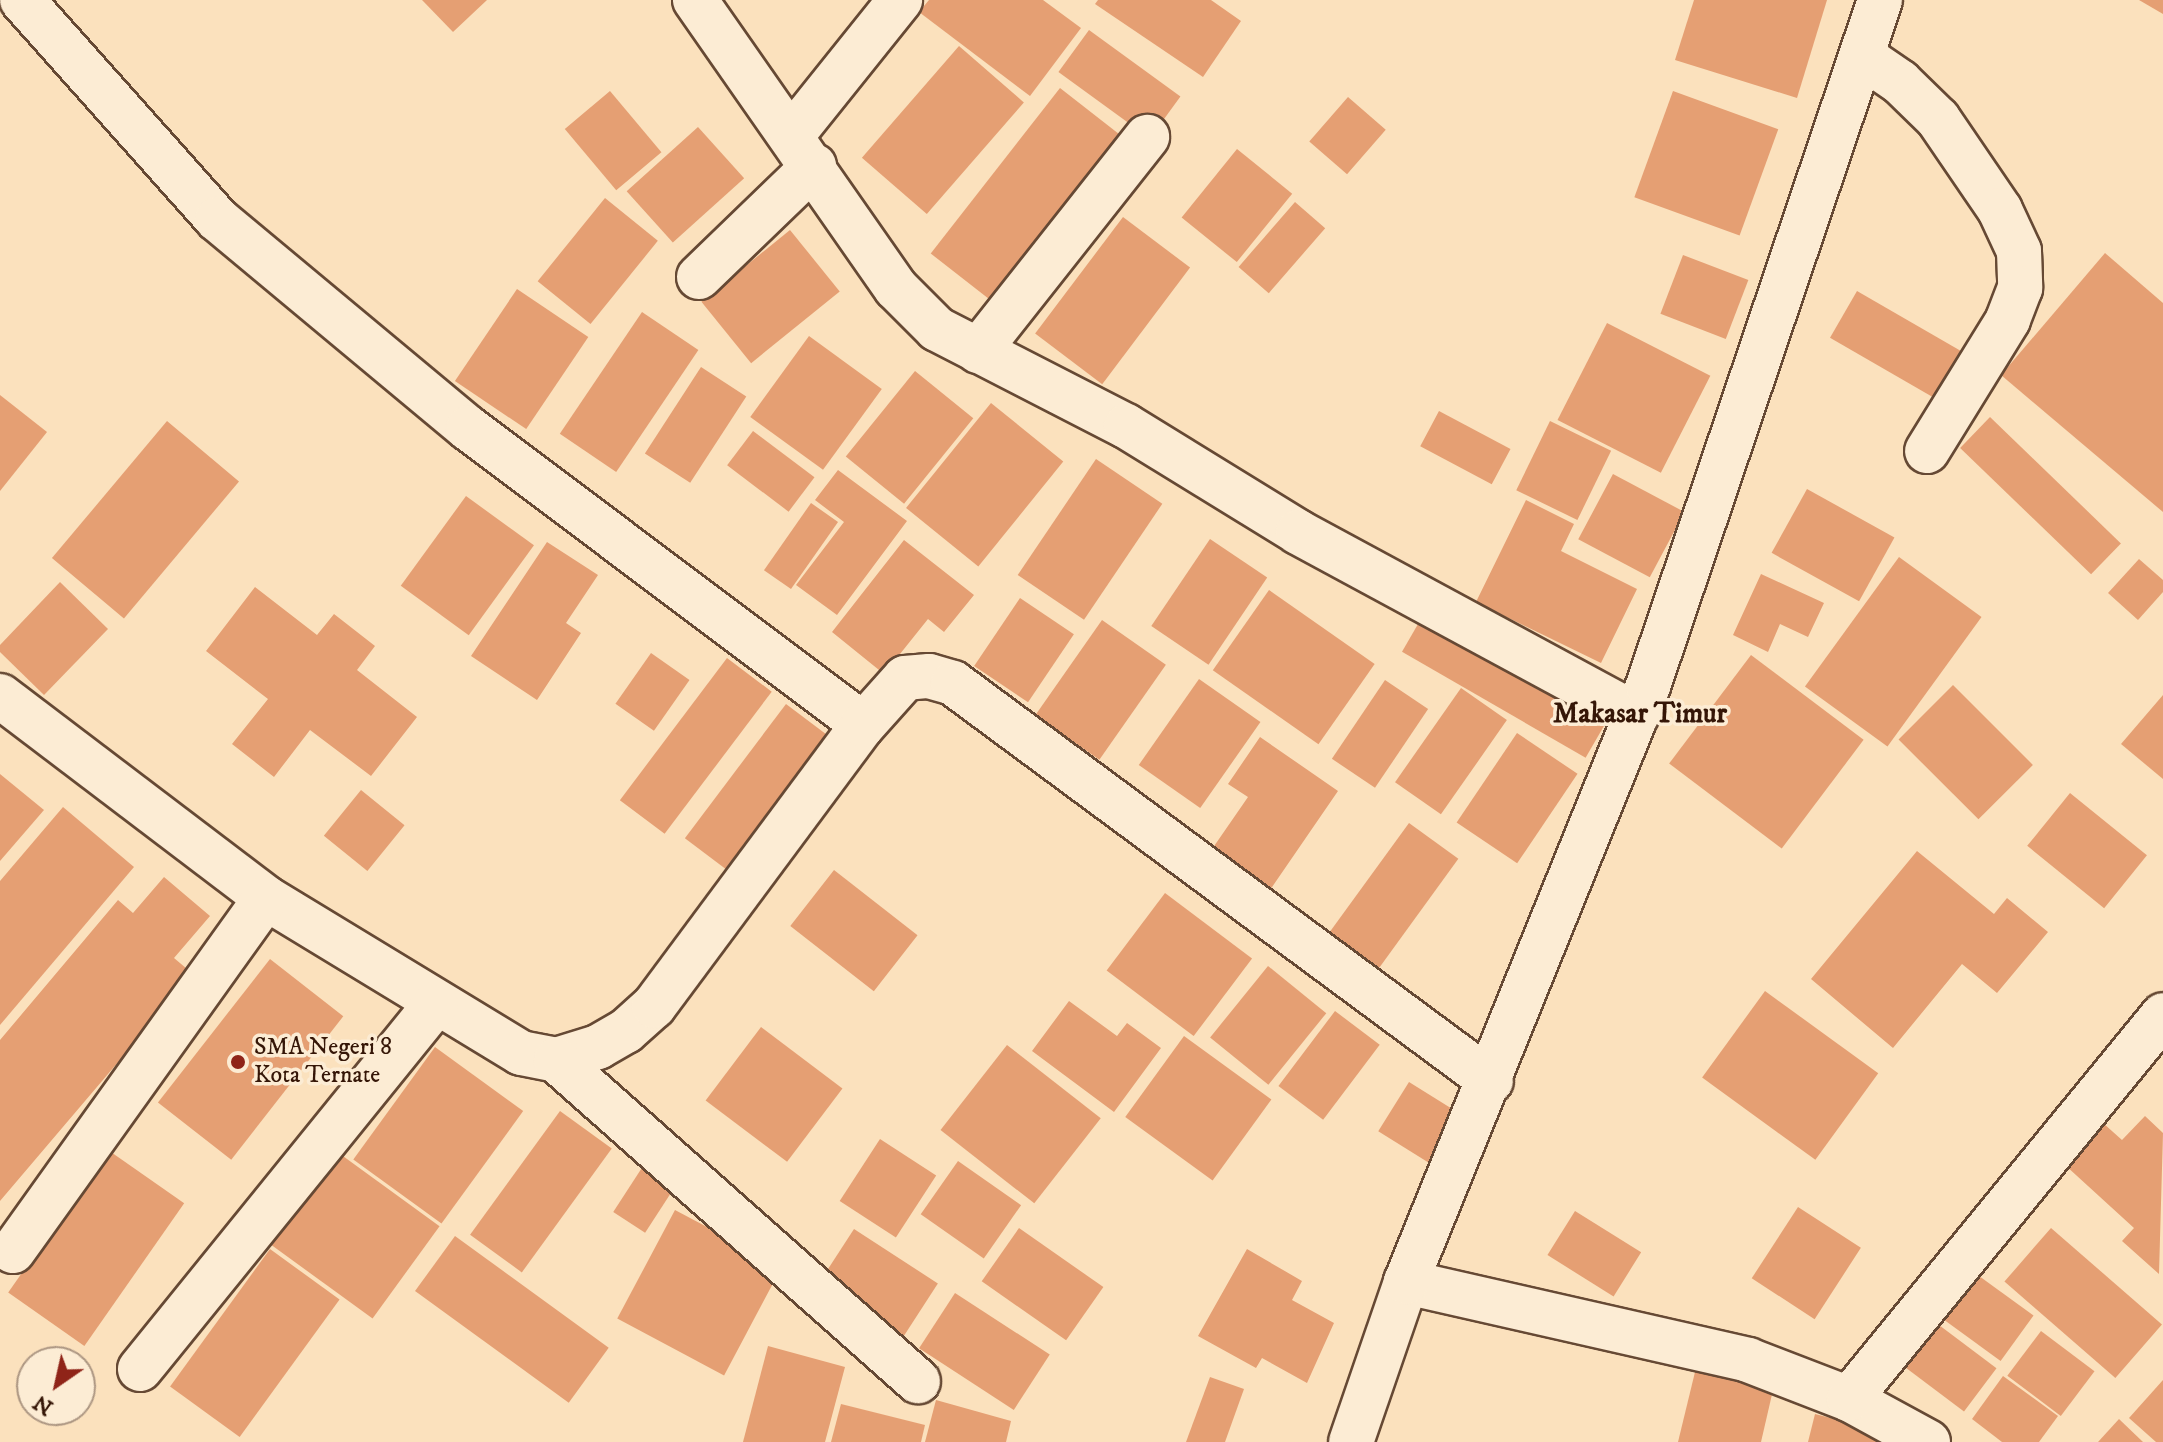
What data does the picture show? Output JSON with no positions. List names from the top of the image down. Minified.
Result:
{"districts":["Makasar Timur"],"places":["SMA Negeri 8 Kota Ternate"],"north":"bottom left"}
